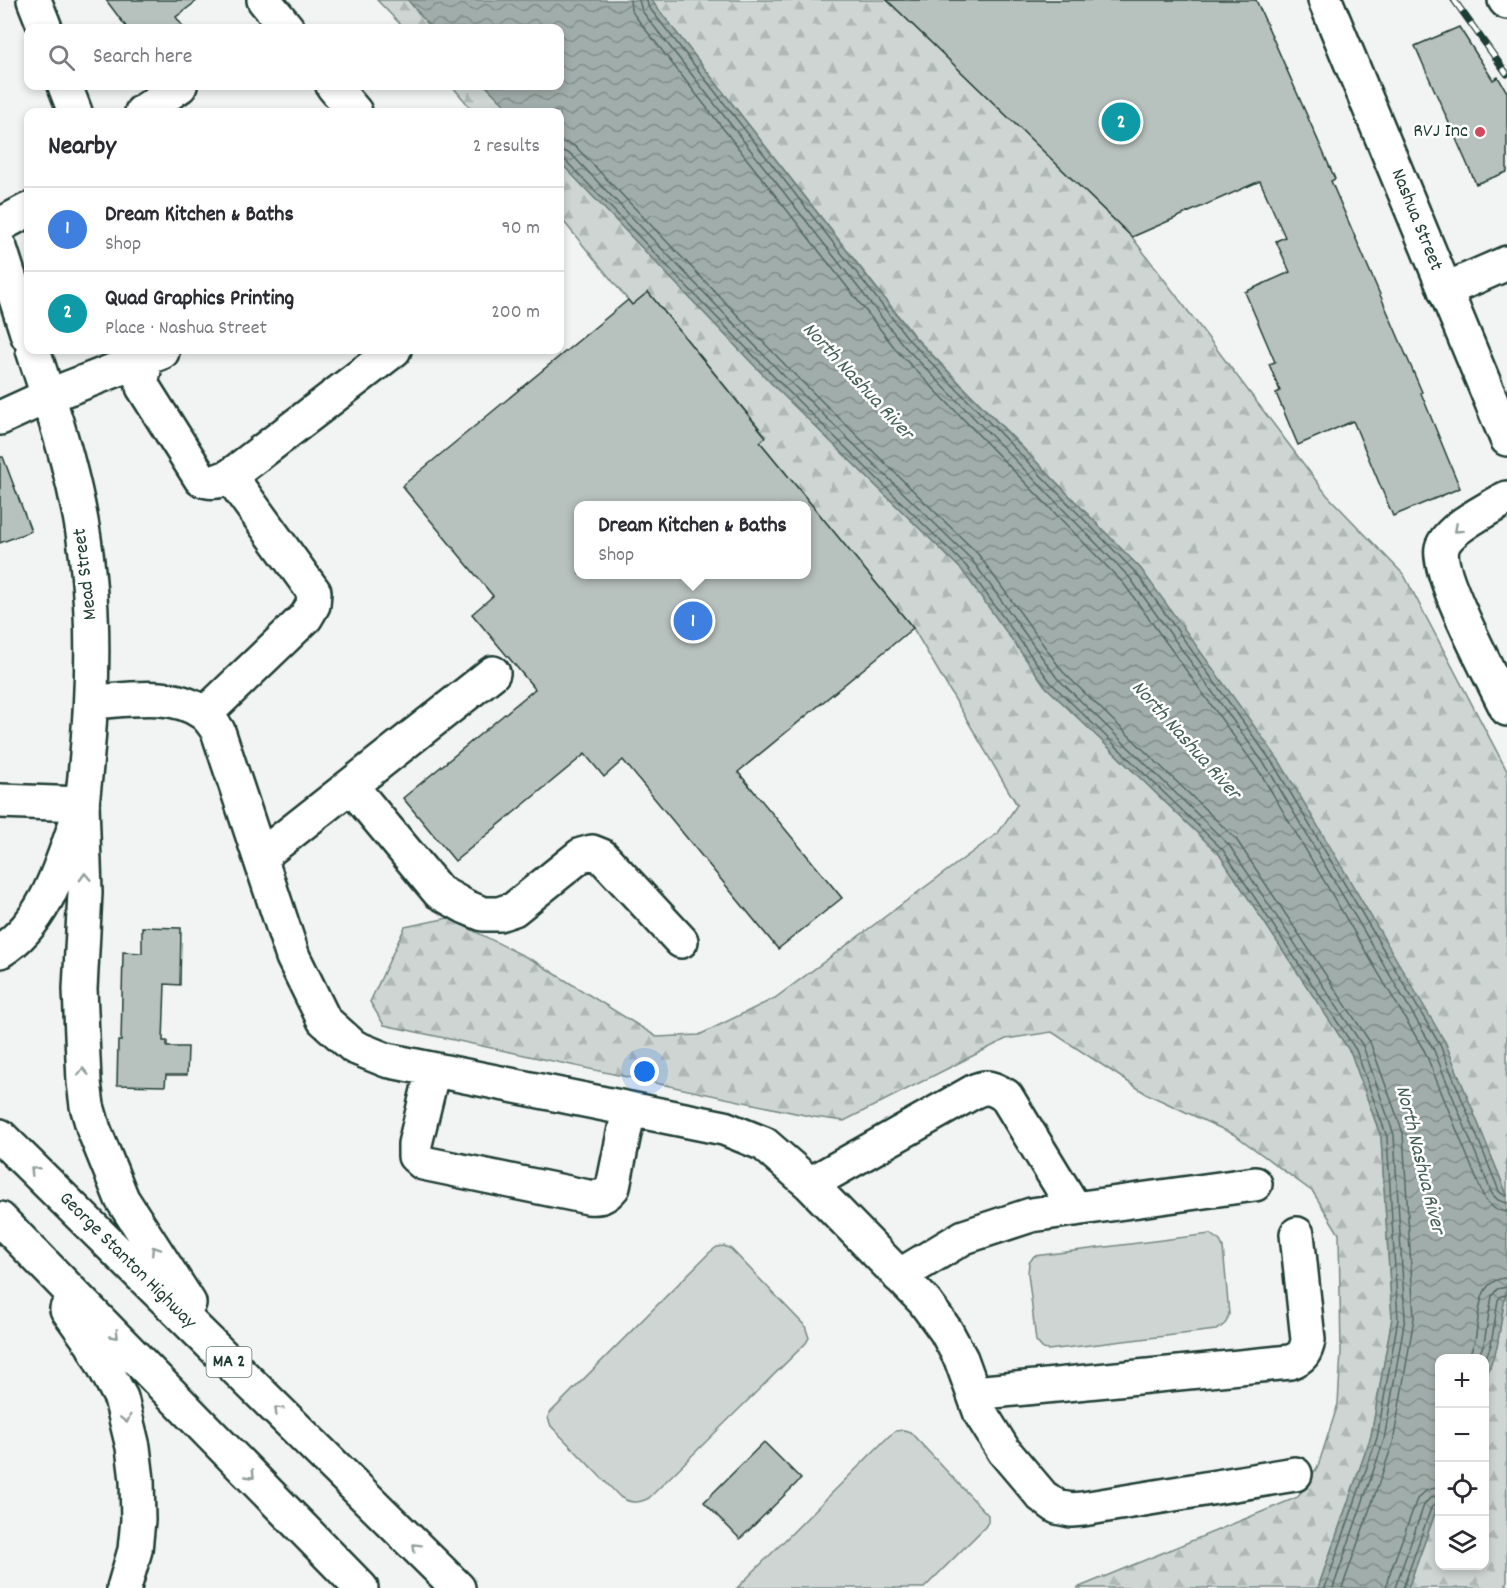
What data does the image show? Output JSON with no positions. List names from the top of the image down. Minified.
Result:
{"streets":{"main road":["Nashua Street","Mead Street","George Stanton Highway","MA 2"]},"water":["North Nashua River"],"places":["RVJ Inc"],"page":{"search":"Search here","pins":["2","1"],"heading":["Nearby","2 results"],"list":[{"mark":"1","name":"Dream Kitchen & Baths","note":"Shop","value":"90 m"},{"mark":"2","name":"Quad Graphics Printing","note":"Place · Nashua Street","value":"200 m"}],"popup":["Dream Kitchen & Baths","Shop"],"map_buttons":["+","−"]}}
